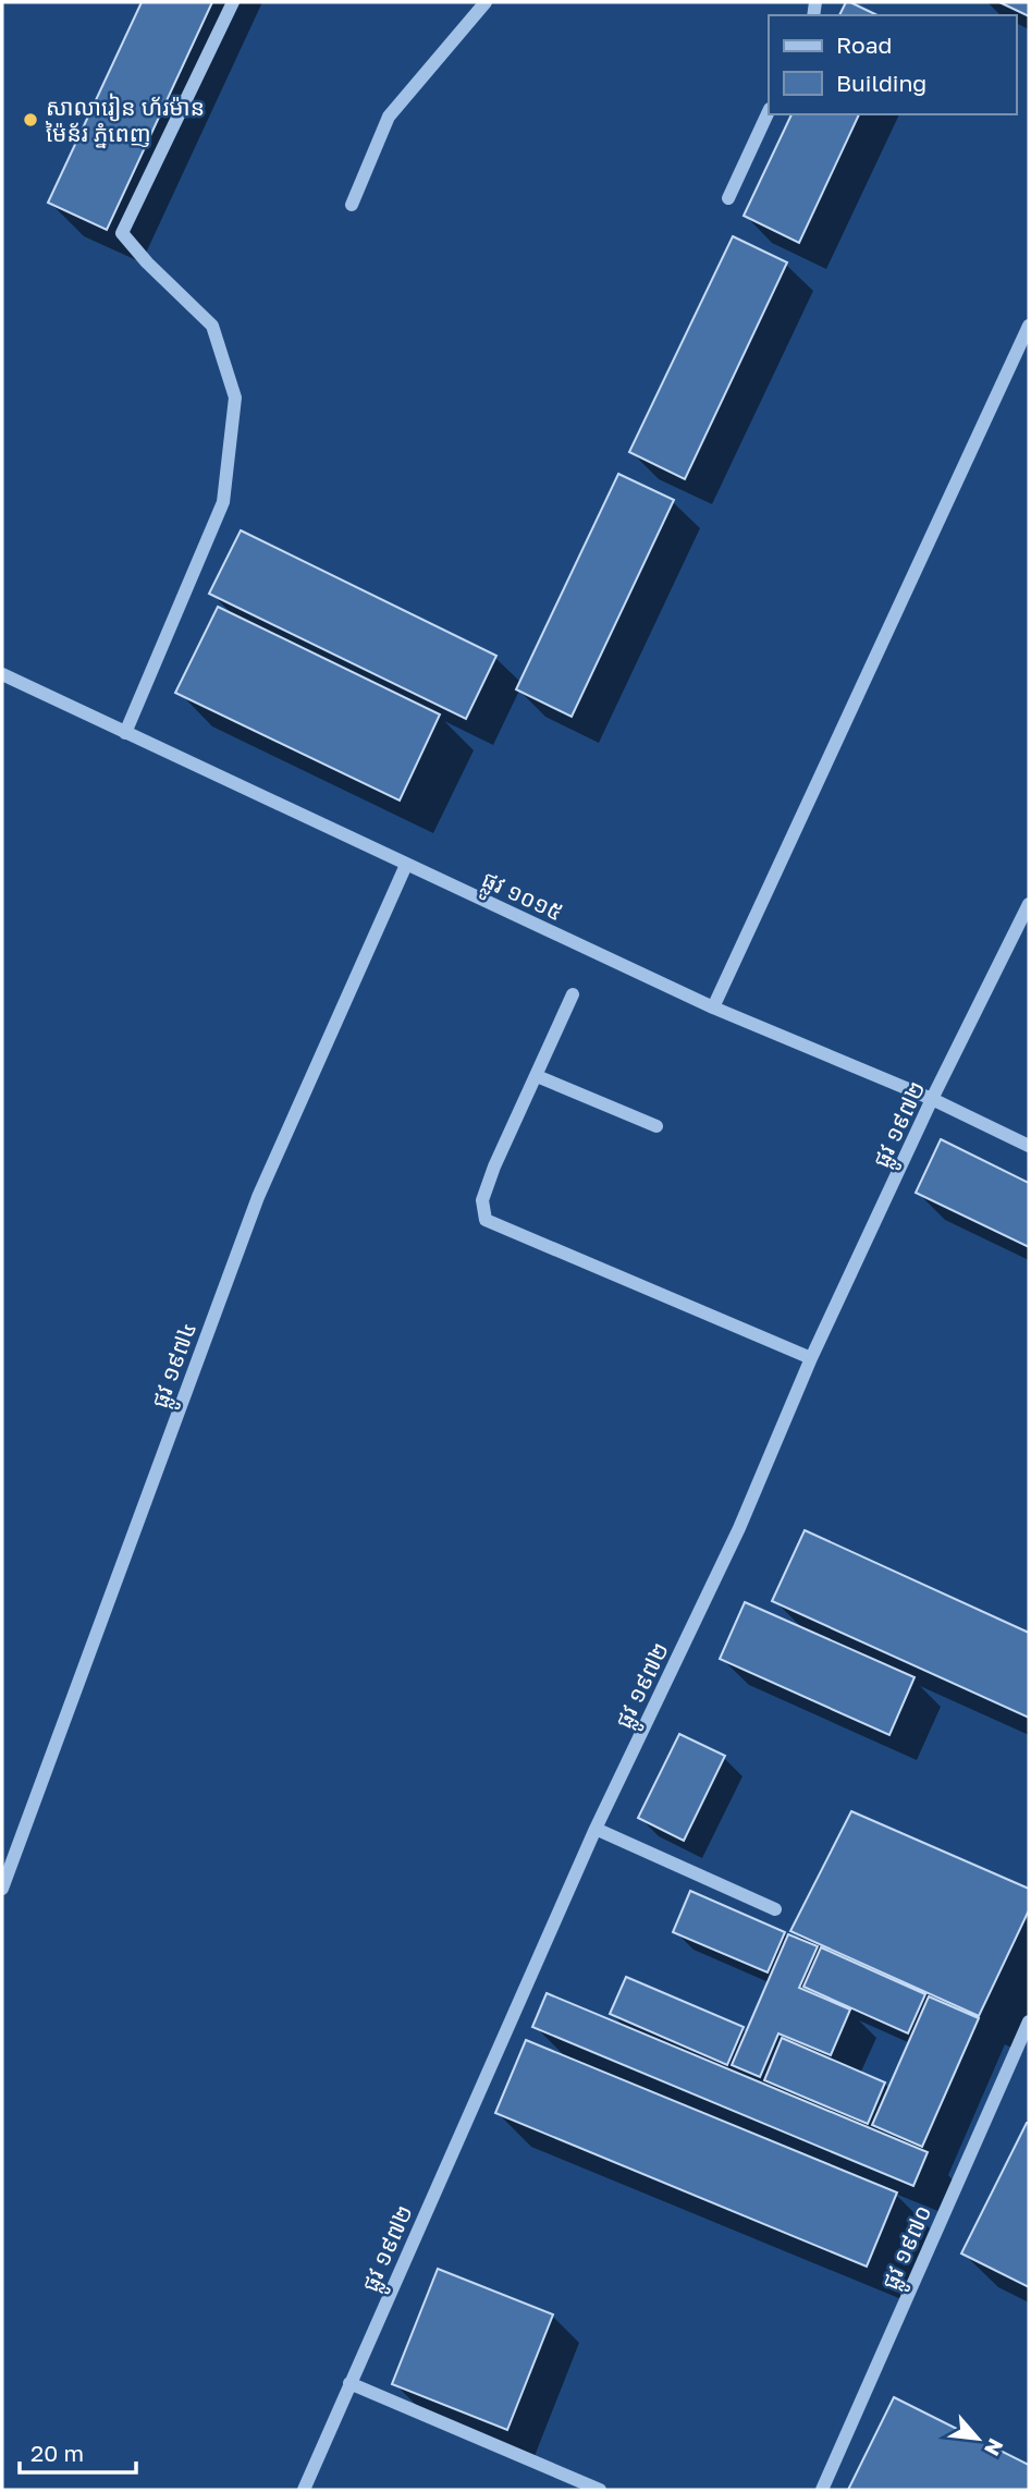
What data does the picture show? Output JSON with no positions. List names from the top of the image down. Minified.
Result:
{"streets":{"street":["ផ្លូវ ១០១៥","ផ្លូវ ១៩៧២","ផ្លូវ ១៩៧៤","ផ្លូវ ១៩៧០"]},"crossings":[["ផ្លូវ ១០១៥","ផ្លូវ ១៩៧២"],["ផ្លូវ ១០១៥","ផ្លូវ ១៩៧៤"]],"places":["សាលារៀន ហ័រម៉ាន ម៉ៃន័រ ភ្នំពេញ"],"legend":["Road","Building"],"scale_bar":"20 m","north":"bottom right"}
